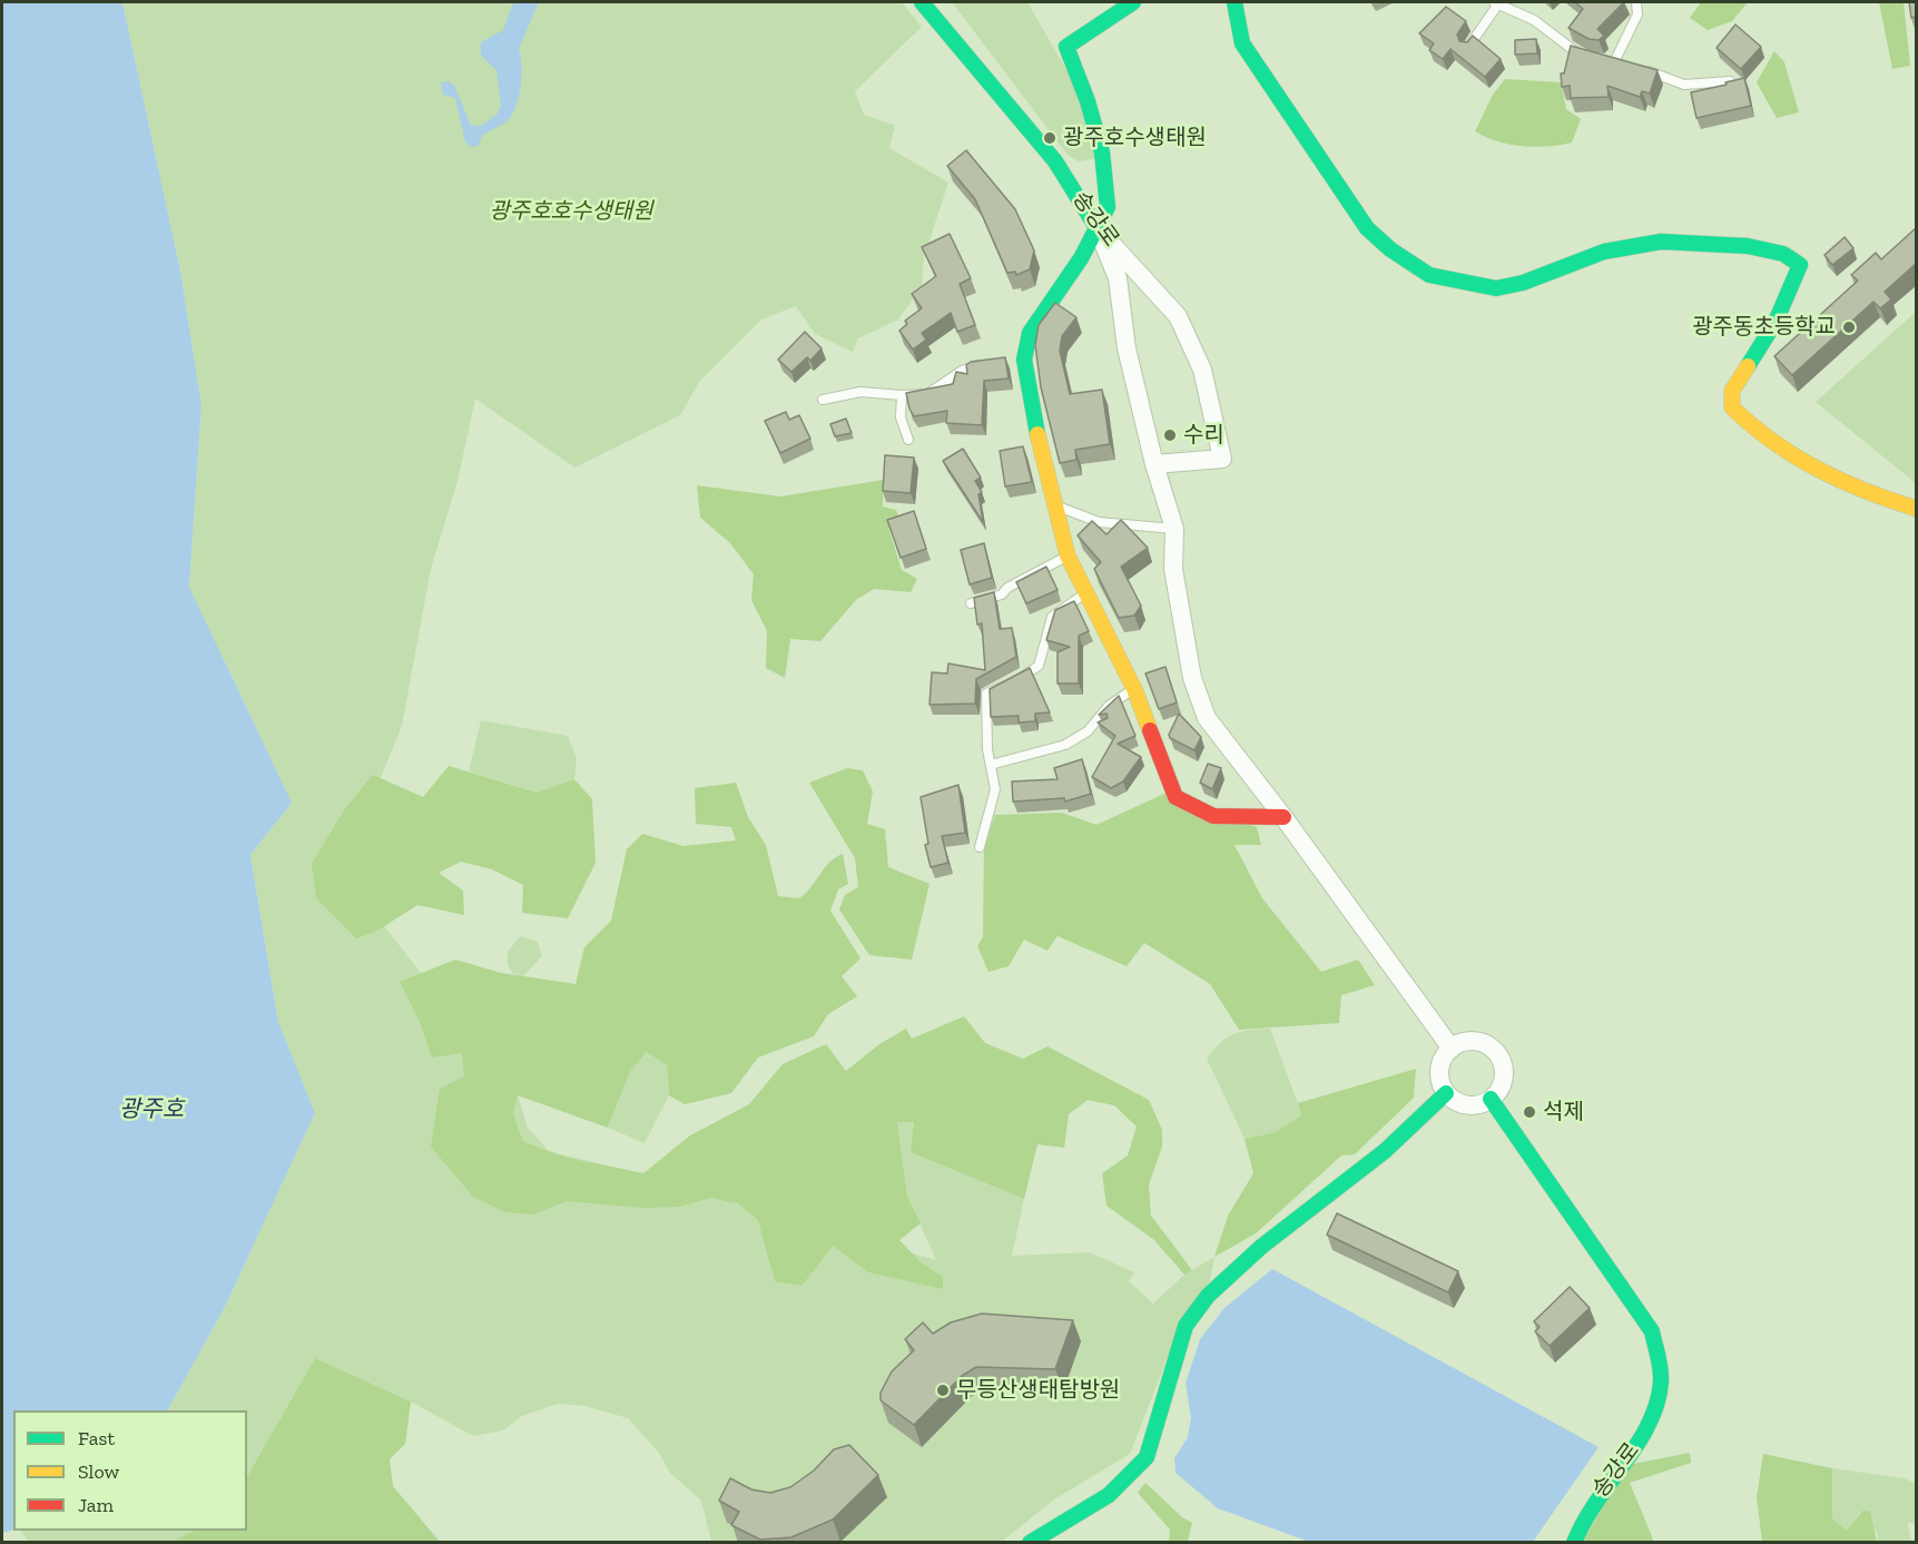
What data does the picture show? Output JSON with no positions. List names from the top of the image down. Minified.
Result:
{"streets":{"street":["송강로"]},"water":["광주호"],"parks":["광주호호수생태원"],"places":["광주호수생태원","광주동초등학교","수리","석제","무등산생태탐방원"],"legend":["Fast","Slow","Jam"]}
